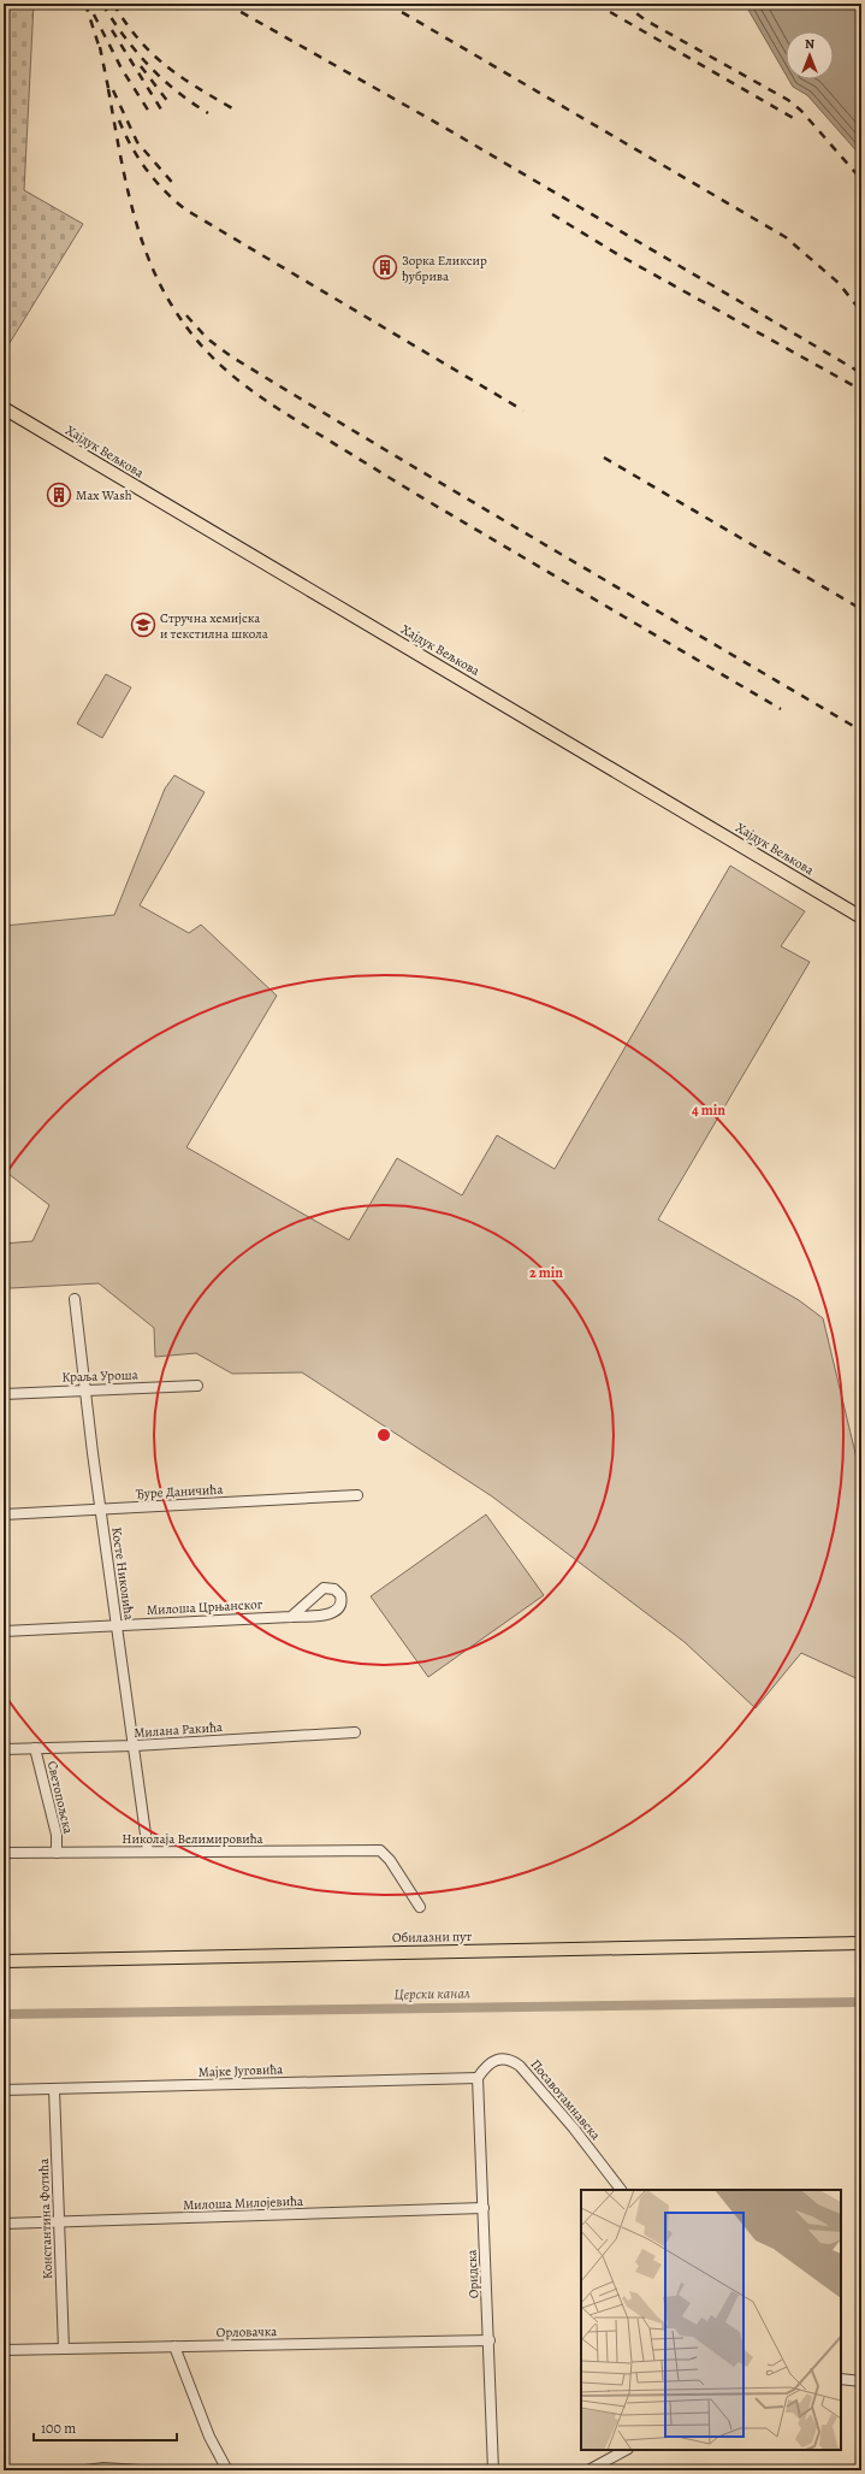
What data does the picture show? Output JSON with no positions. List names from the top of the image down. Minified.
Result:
{"streets":{"main road":["Хајдук Вељкова","Обилазни пут"],"street":["Краља Уроша","Ђуре Даничића","Косте Николића","Милоша Црњанског","Милана Ракића","Светопољска","Николаја Велимировића","Мајке Југовића","Посавотамнавска","Милоша Милојевића","Константина Фотића","Оридска","Орловачка"]},"crossings":[["Краља Уроша","Косте Николића"],["Ђуре Даничића","Косте Николића"],["Косте Николића","Милоша Црњанског"],["Косте Николића","Милана Ракића"],["Косте Николића","Николаја Велимировића"],["Милана Ракића","Светопољска"],["Светопољска","Николаја Велимировића"],["Мајке Југовића","Посавотамнавска"],["Мајке Југовића","Константина Фотића"],["Мајке Југовића","Оридска"],["Посавотамнавска","Оридска"],["Милоша Милојевића","Константина Фотића"],["Милоша Милојевића","Оридска"],["Константина Фотића","Орловачка"],["Оридска","Орловачка"]],"water":["Церски канал"],"places":{"building":["Зорка Еликсир ђубрива","Max Wash"],"school or university":["Стручна хемијска и текстилна школа"]},"scale_bar":"100 m","north":"top","rings":["4 min","2 min"]}
